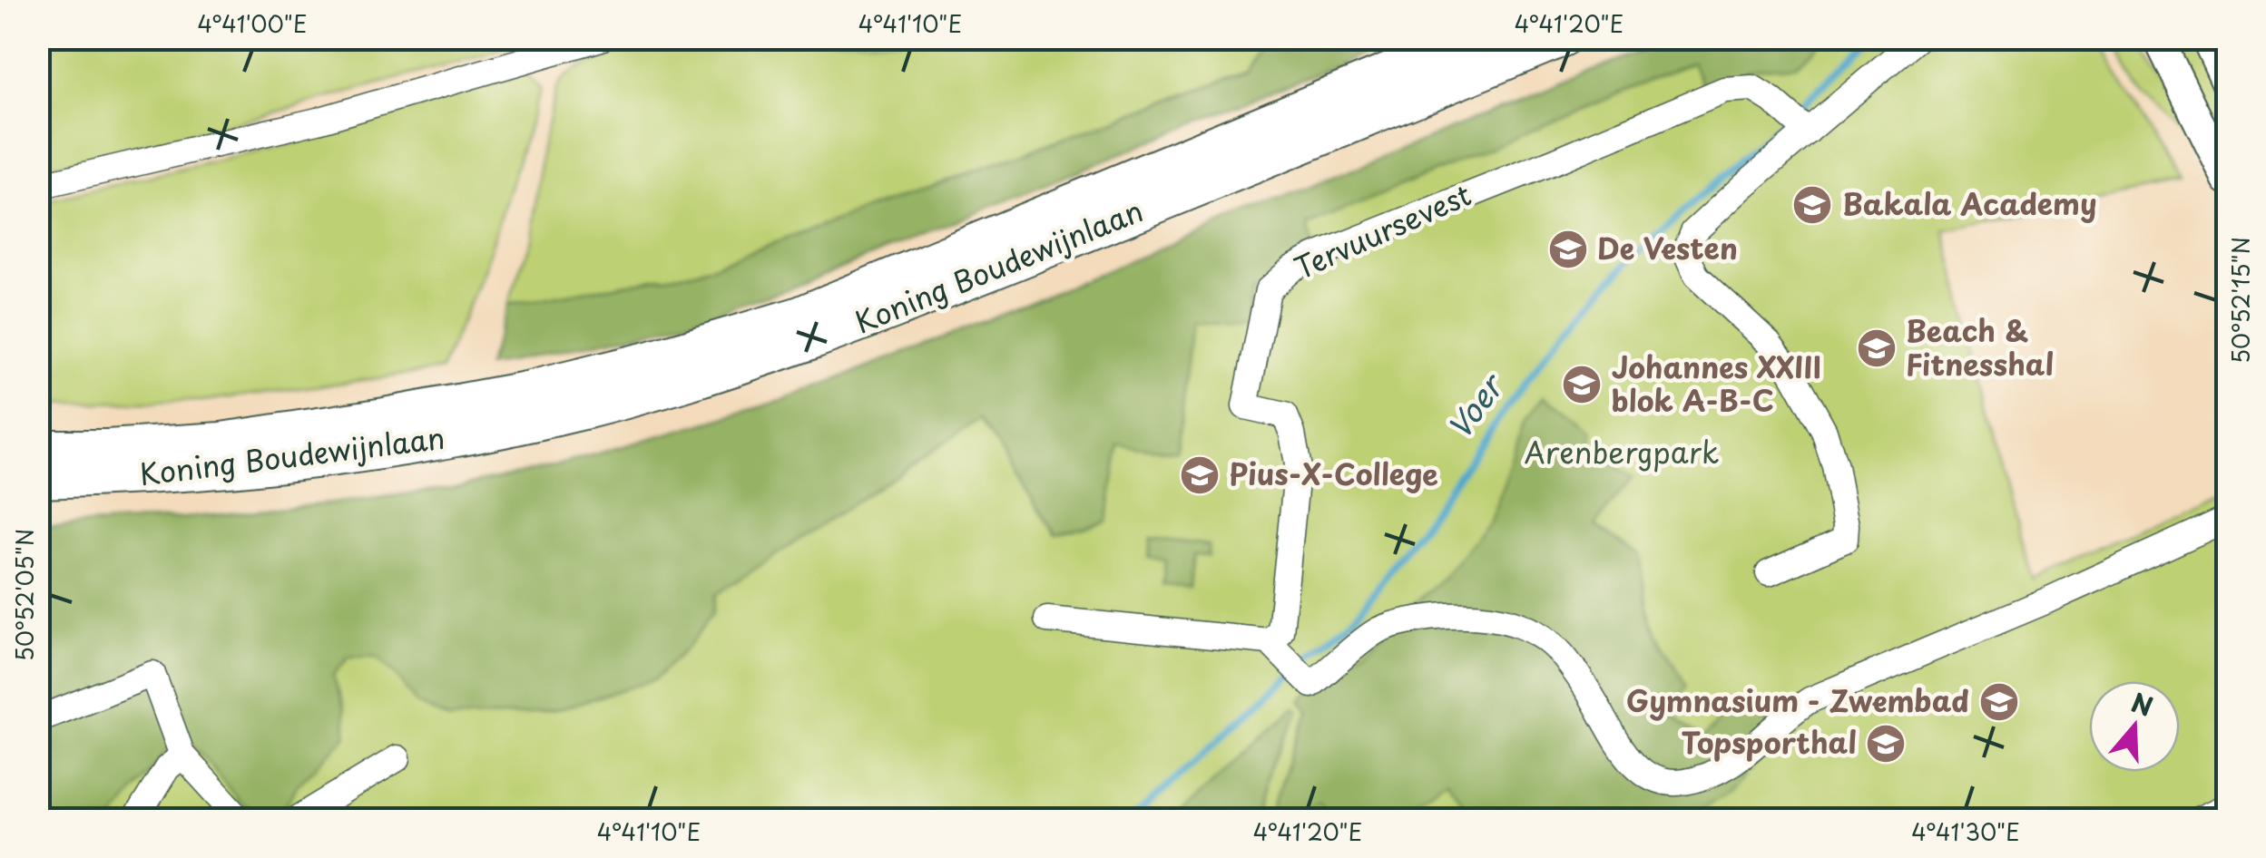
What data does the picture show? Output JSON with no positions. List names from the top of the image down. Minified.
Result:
{"streets":{"highway":["Koning Boudewijnlaan"],"street":["Tervuursevest"]},"water":["Voer"],"parks":["Arenbergpark"],"places":{"school or university":["Bakala Academy","De Vesten","Beach & Fitnesshal","Johannes XXIII blok A-B-C","Pius-X-College","Gymnasium - Zwembad","Topsporthal"]},"north":"top","coordinates":["4°41'00\"E","4°41'10\"E","4°41'20\"E","50°52'15\"N","50°52'05\"N","4°41'30\"E"]}
